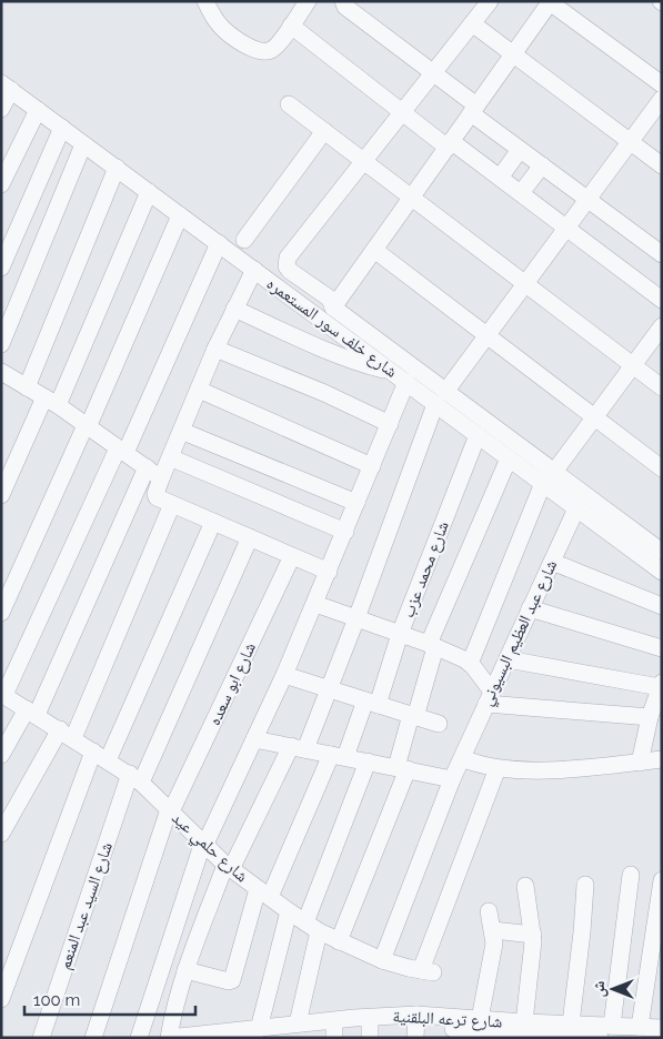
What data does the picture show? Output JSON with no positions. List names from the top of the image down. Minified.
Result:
{"streets":{"street":["شارع خلف سور المستعمره","شارع محمد عزب","شارع عبد العظيم البسيوني","شارع ابو سعده","شارع حلمي عيد","شارع السيد عبد المنعم","شارع ترعه البلقنية"]},"crossings":[["شارع خلف سور المستعمره","شارع محمد عزب"],["شارع خلف سور المستعمره","شارع عبد العظيم البسيوني"],["شارع محمد عزب","شارع حلمي عيد"],["شارع عبد العظيم البسيوني","شارع حلمي عيد"],["شارع ابو سعده","شارع حلمي عيد"],["شارع حلمي عيد","شارع السيد عبد المنعم"]],"scale_bar":"100 m","north":"left"}
